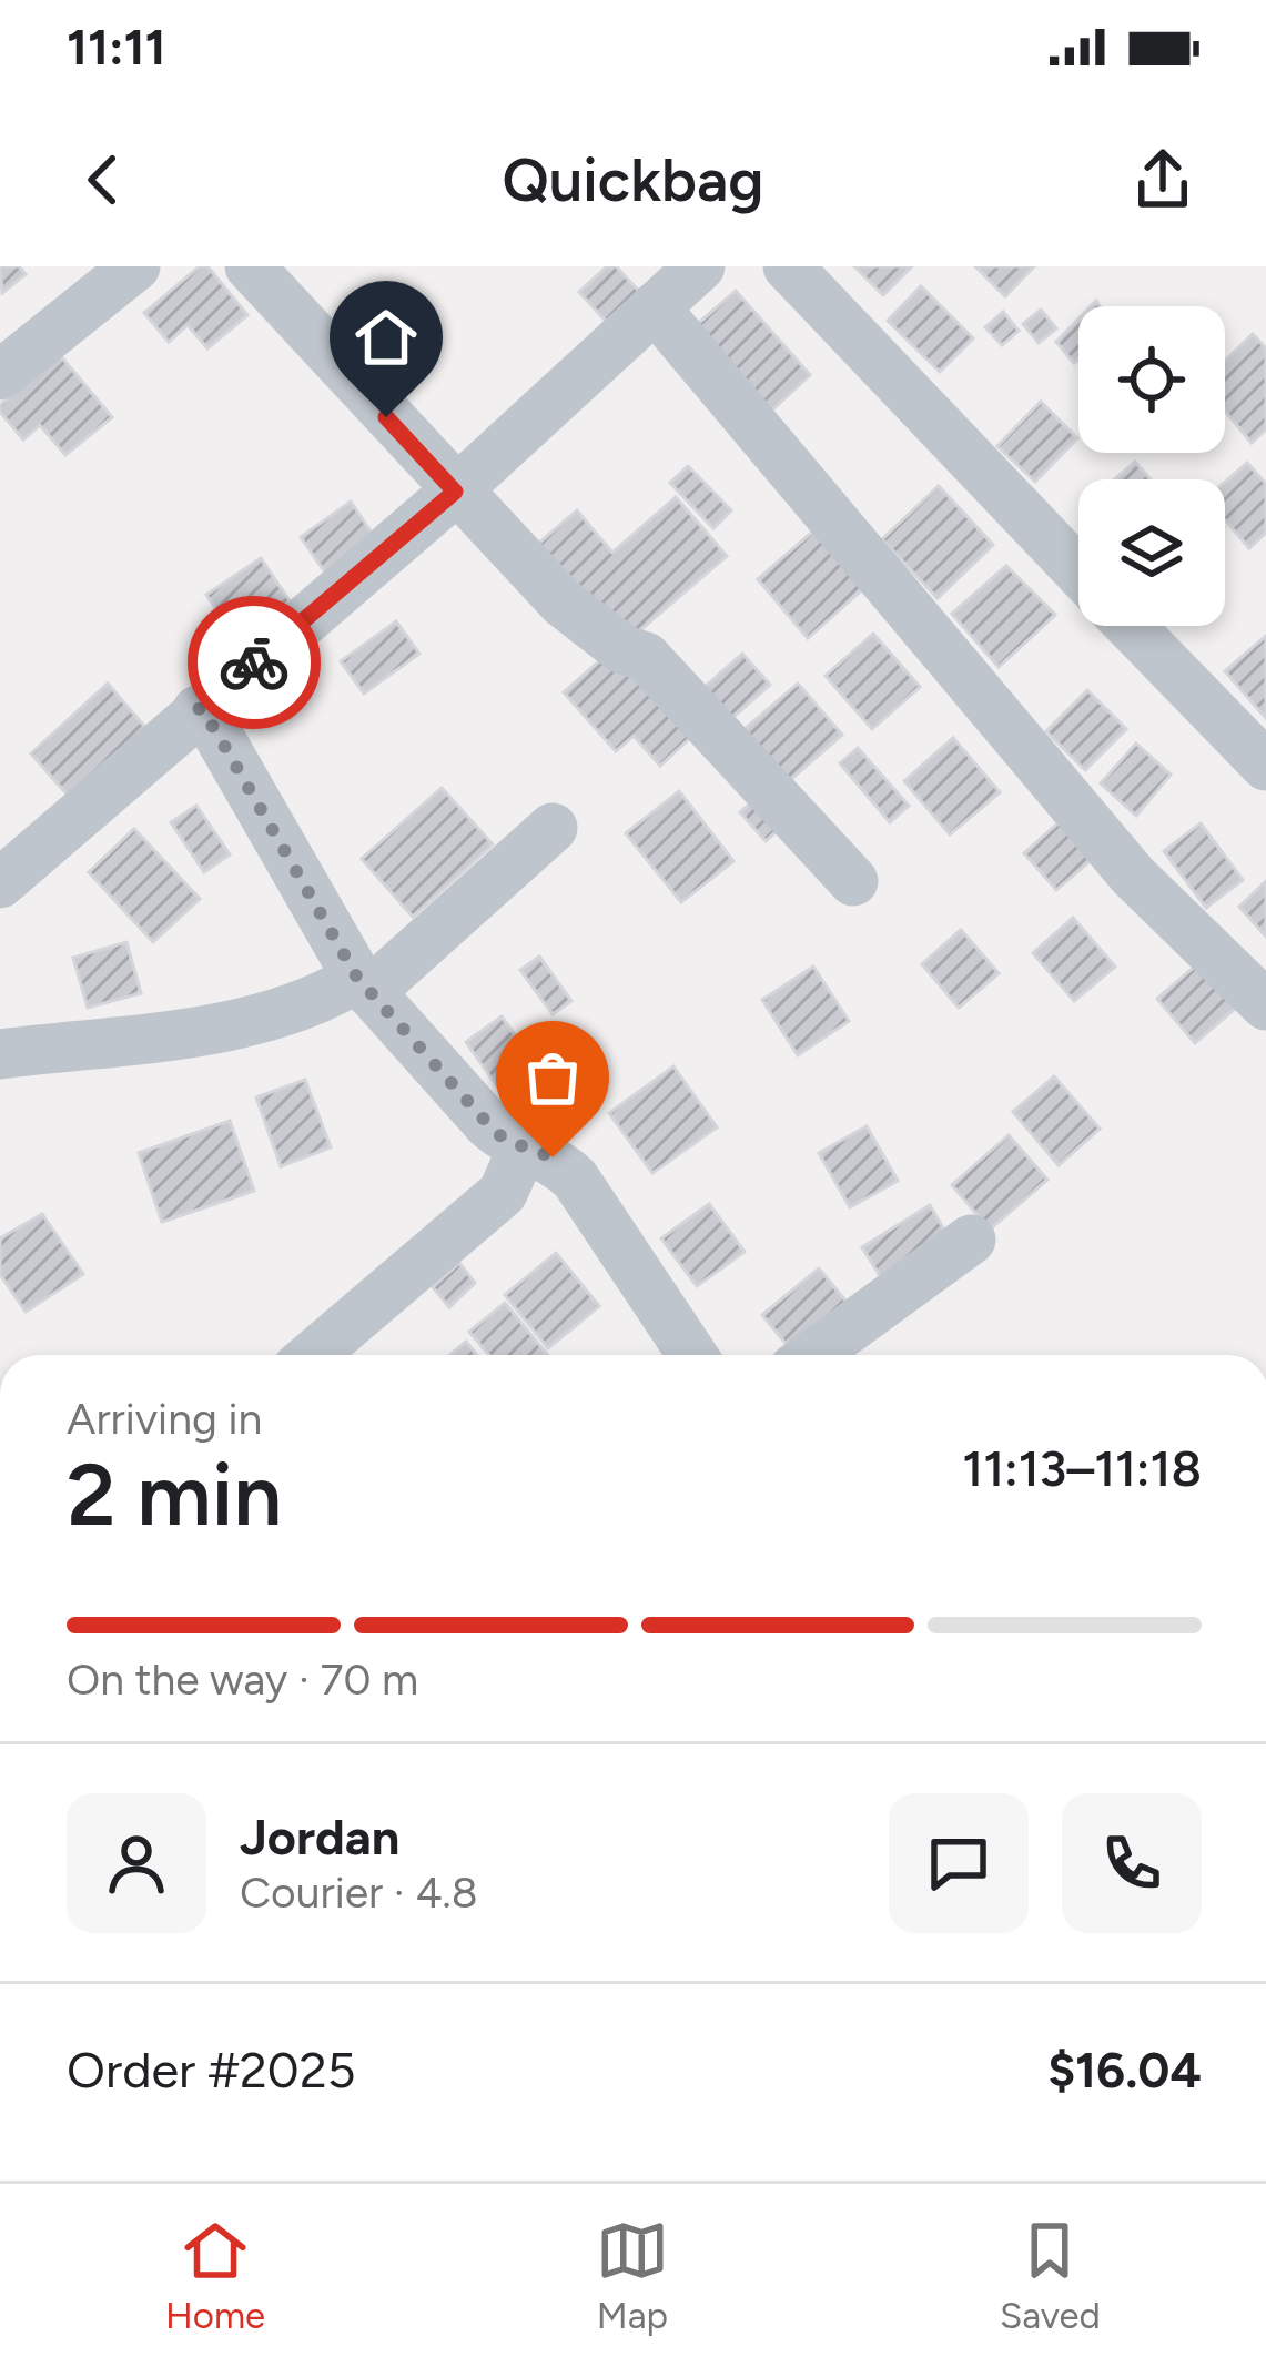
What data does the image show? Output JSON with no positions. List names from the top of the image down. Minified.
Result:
{"page":{"status":"11:11","header":"Quickbag","heading":["2 min","Arriving in","11:13–11:18"],"panel":["Jordan","Courier · 4.8","Order #2025","$16.04"],"bar":"On the way · 70 m","tabs":["Home","Map","Saved"]}}
